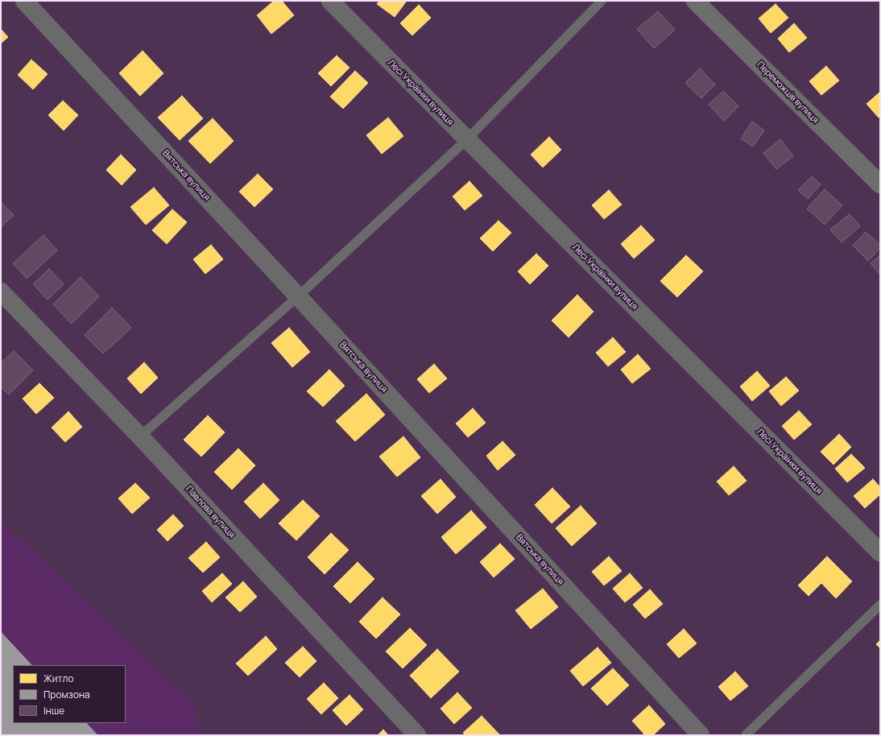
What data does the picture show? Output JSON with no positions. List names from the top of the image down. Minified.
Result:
{"streets":{"main road":["Переможців вулиця"],"street":["Лесі Українки вулиця","Вятська вулиця","Павлова вулиця"]},"legend":["Житло","Промзона","Інше"]}
